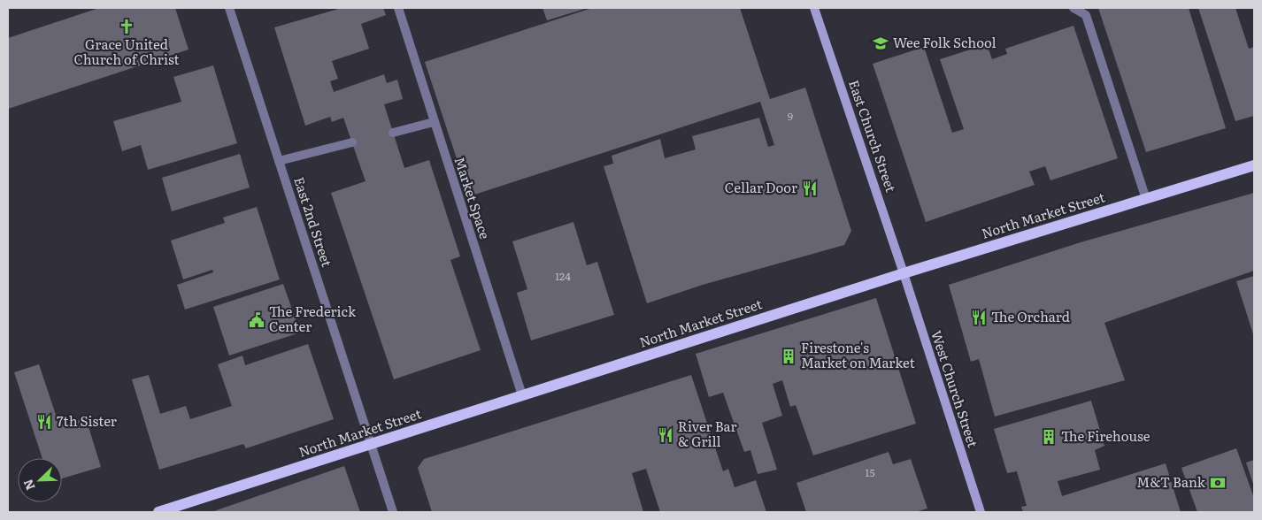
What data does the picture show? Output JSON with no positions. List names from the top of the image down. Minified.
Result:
{"streets":{"main road":["North Market Street"],"street":["East Church Street","Market Space","East 2nd Street","West Church Street"]},"crossings":[["East Church Street","North Market Street"],["East Church Street","West Church Street"],["Market Space","North Market Street"],["North Market Street","East 2nd Street"],["North Market Street","West Church Street"]],"places":{"church":["Grace United Church of Christ"],"school or university":["Wee Folk School"],"restaurant":["Cellar Door","The Orchard","7th Sister","River Bar & Grill"],"public building":["The Frederick Center"],"building":["Firestone's Market on Market","The Firehouse"],"bank":["M&T Bank"]},"house_numbers":["9","124","15"],"north":"bottom left"}
